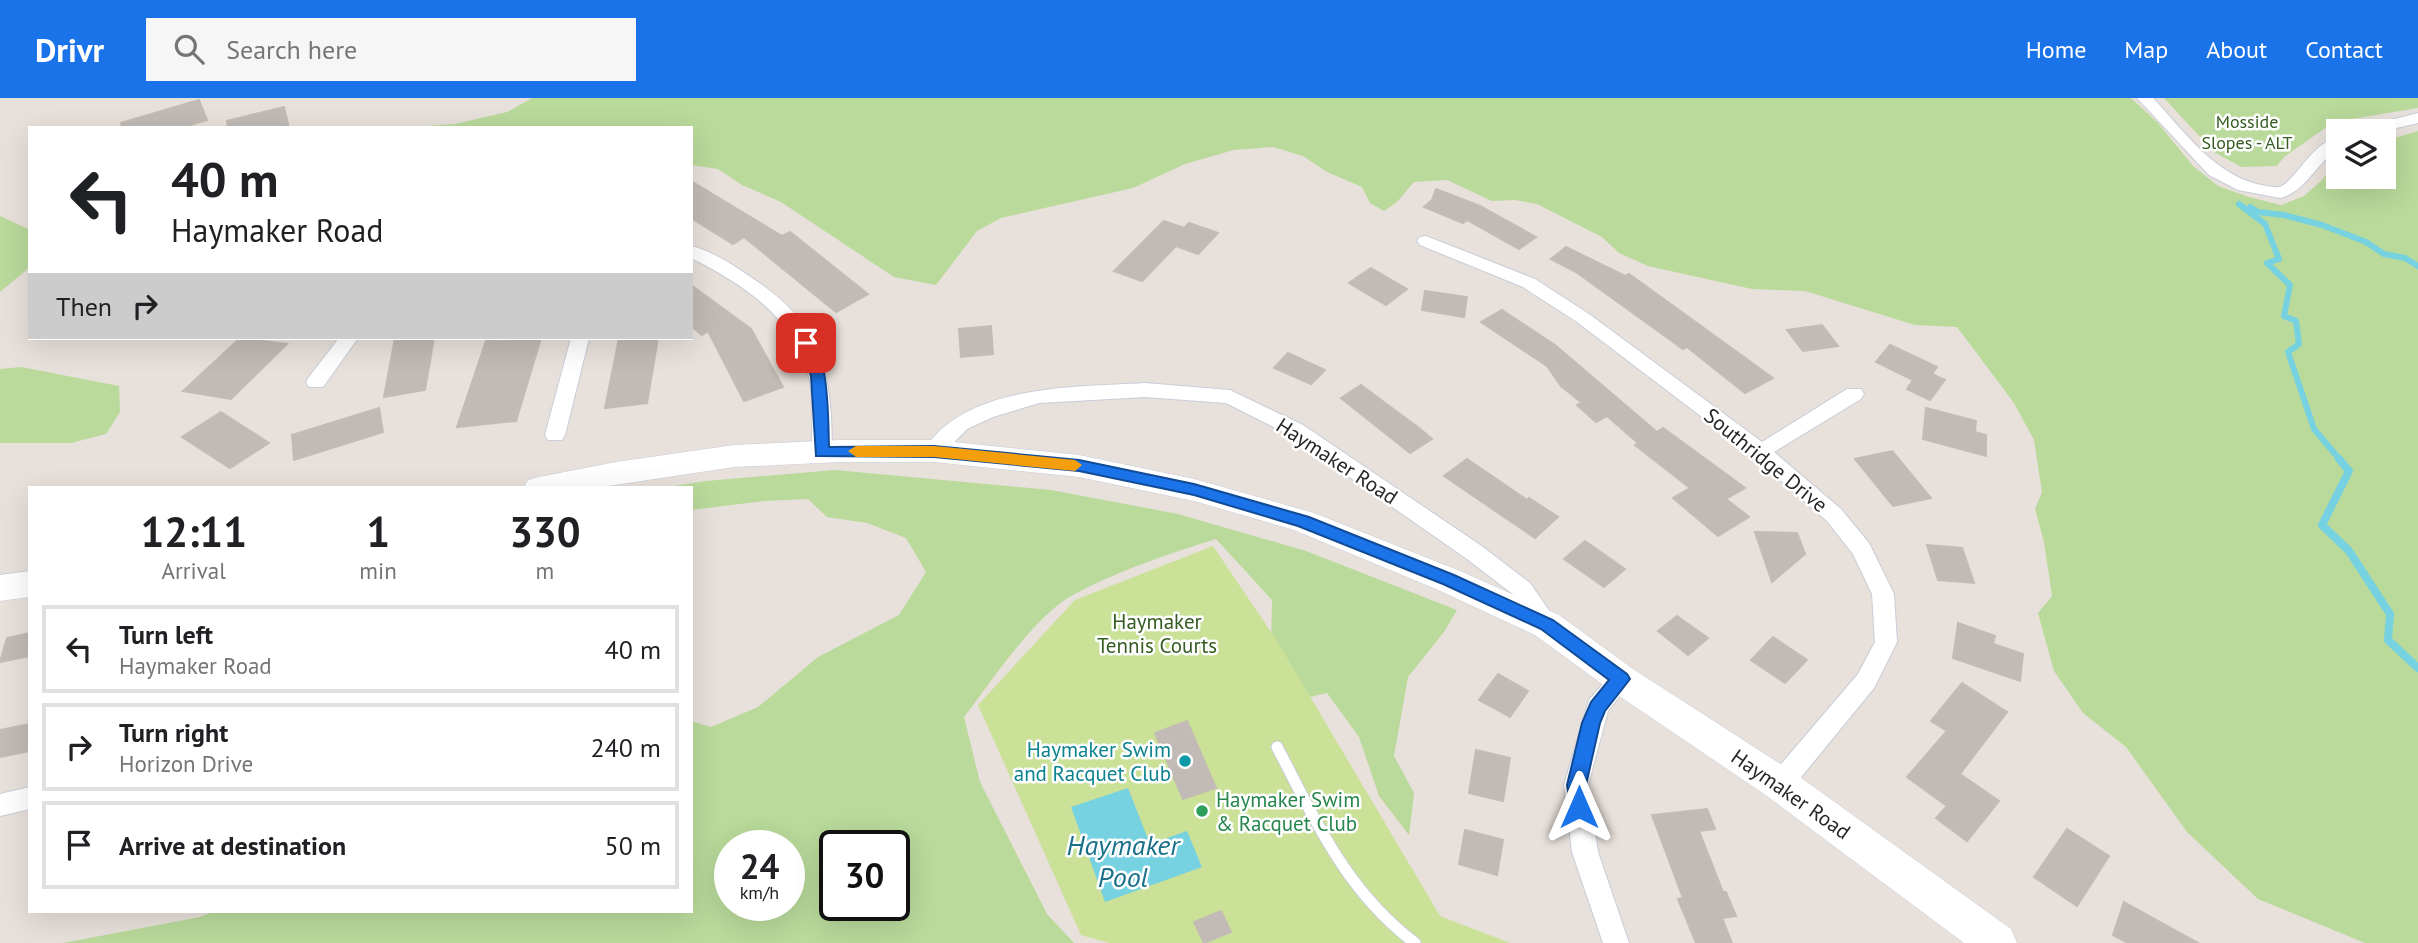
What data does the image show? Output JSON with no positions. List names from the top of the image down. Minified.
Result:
{"streets":{"main road":["Haymaker Road"],"street":["Southridge Drive"]},"crossings":[["Southridge Drive","Haymaker Road"]],"water":["Haymaker Pool"],"parks":["Mosside Slopes - ALT","Haymaker Tennis Courts"],"places":["Haymaker Swim and Racquet Club","Haymaker Swim & Racquet Club"],"page":{"header":"Drivr","search":"Search here","nav":["Home","Map","About","Contact"],"turn":["40 m","Haymaker Road"],"then":"Then","eta":["12:11","Arrival","1","min","330","m"],"list":[{"name":"Turn left","note":"Haymaker Road","value":"40 m"},{"name":"Turn right","note":"Horizon Drive","value":"240 m"},{"name":"Arrive at destination","value":"50 m"}],"speed":"24 km/h","limit":"30"}}
